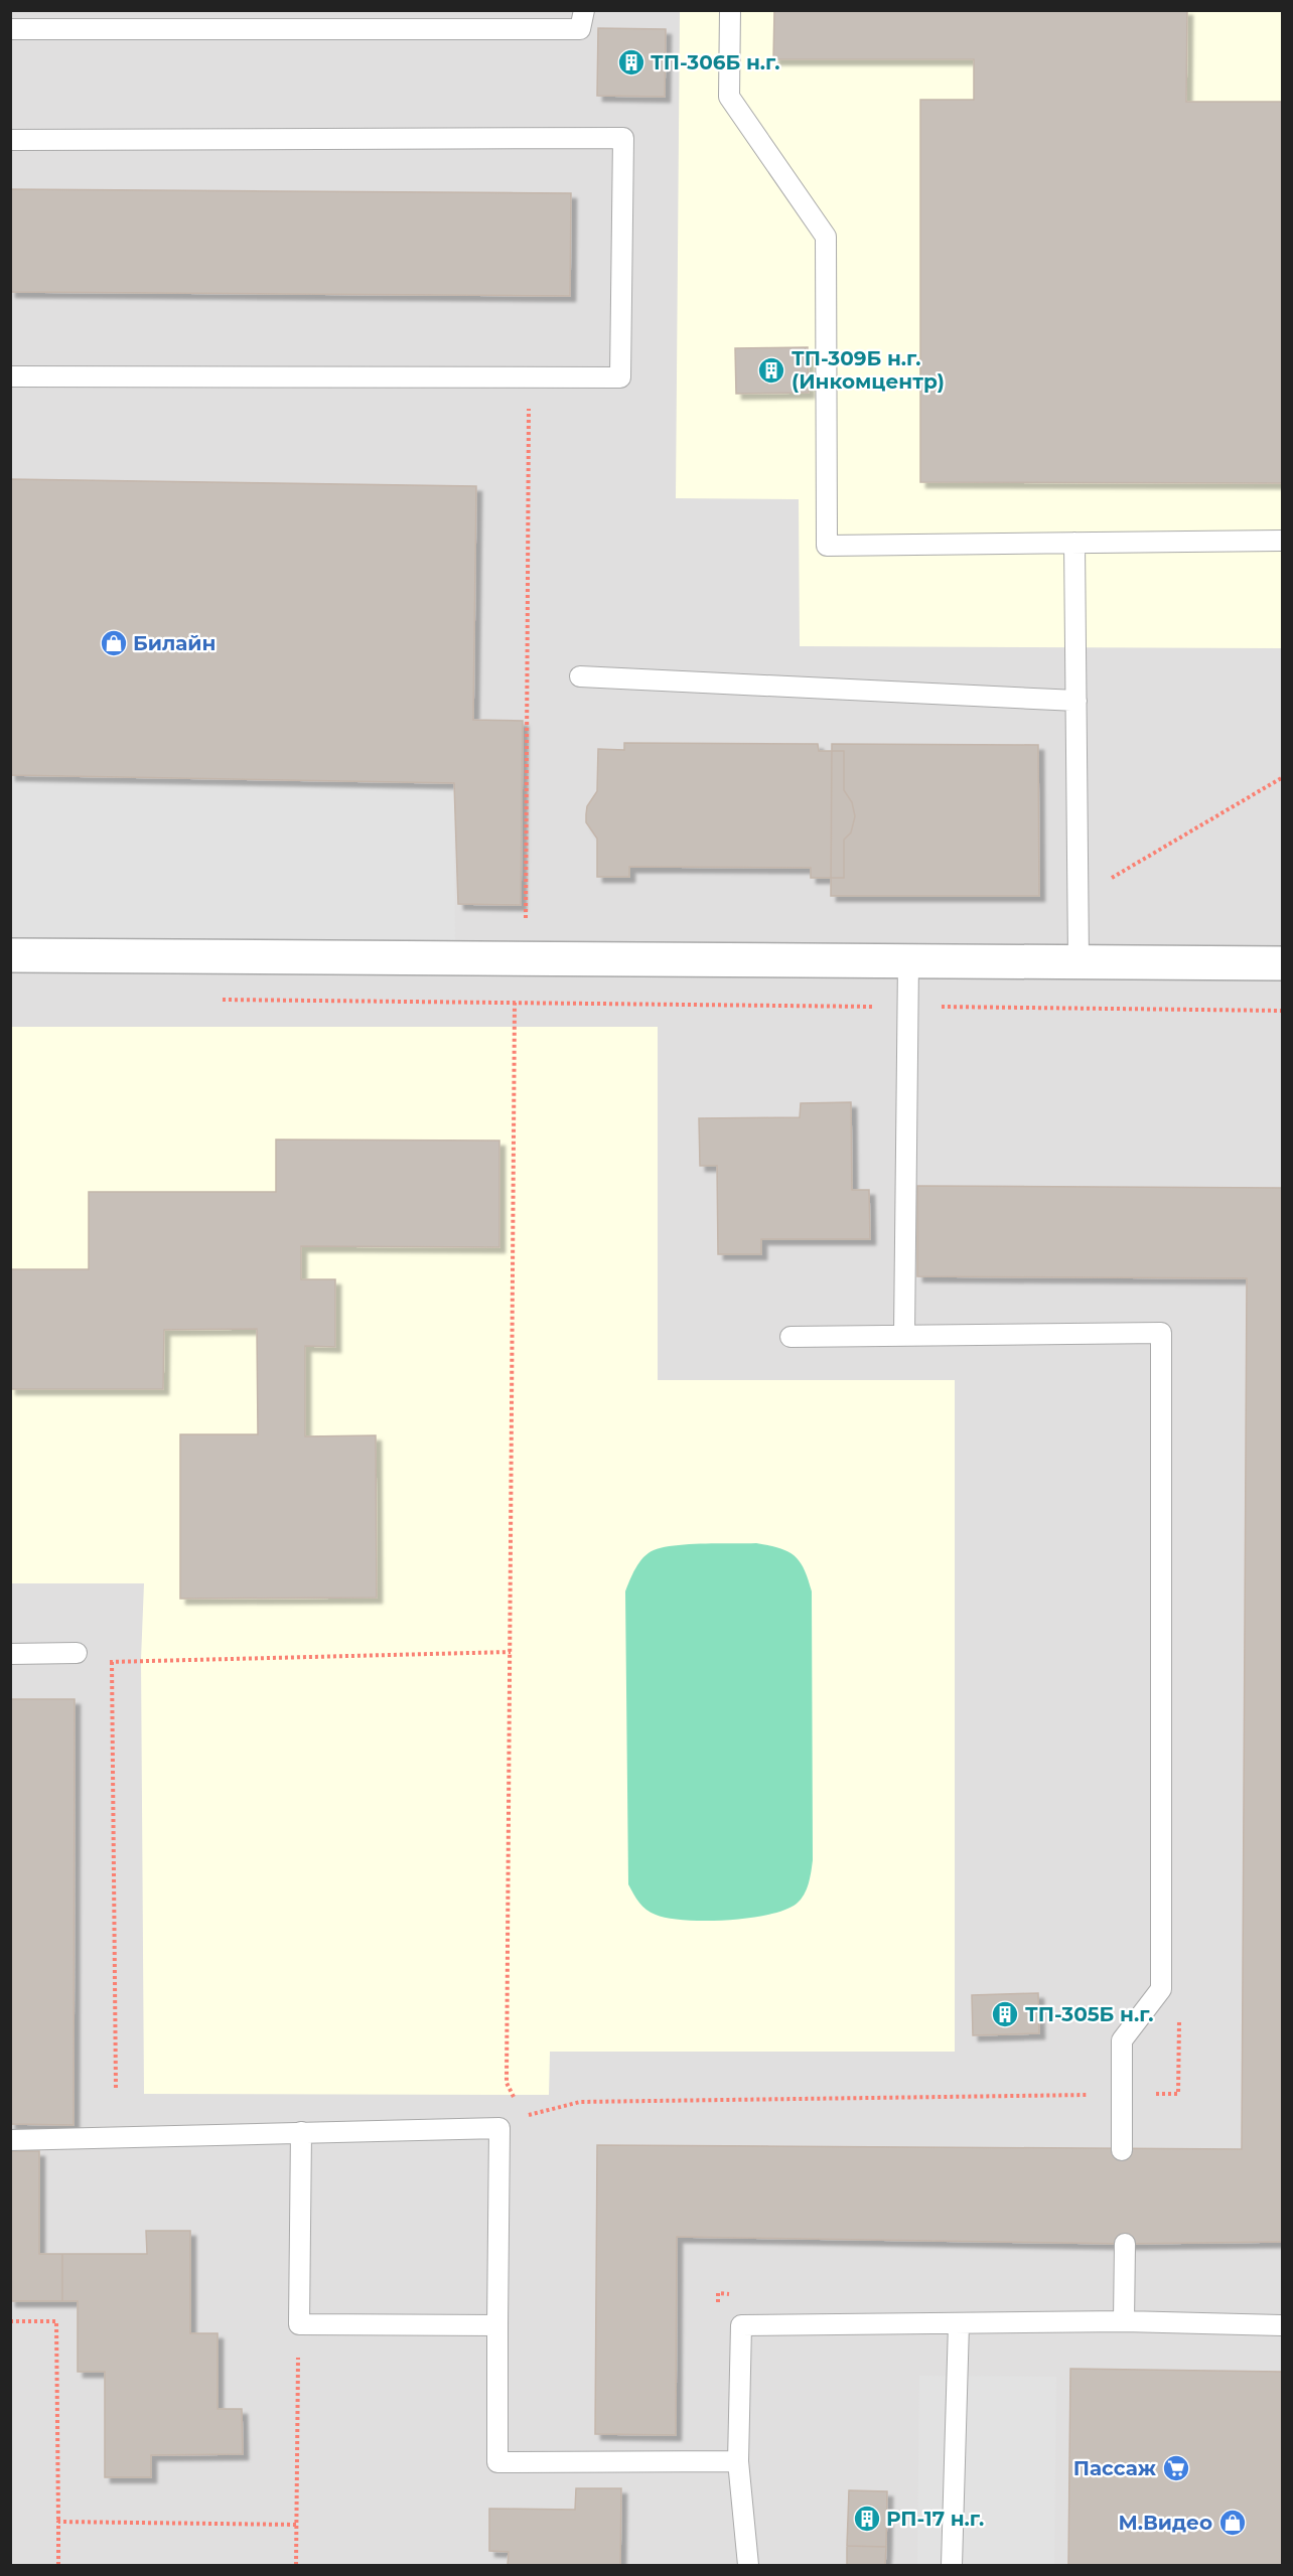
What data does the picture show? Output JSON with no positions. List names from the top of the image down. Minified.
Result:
{"places":{"building":["ТП-306Б н.г.","ТП-309Б н.г. (Инкомцентр)","ТП-305Б н.г.","РП-17 н.г."],"shop":["Билайн","М.Видео"],"supermarket":["Пассаж"]}}
